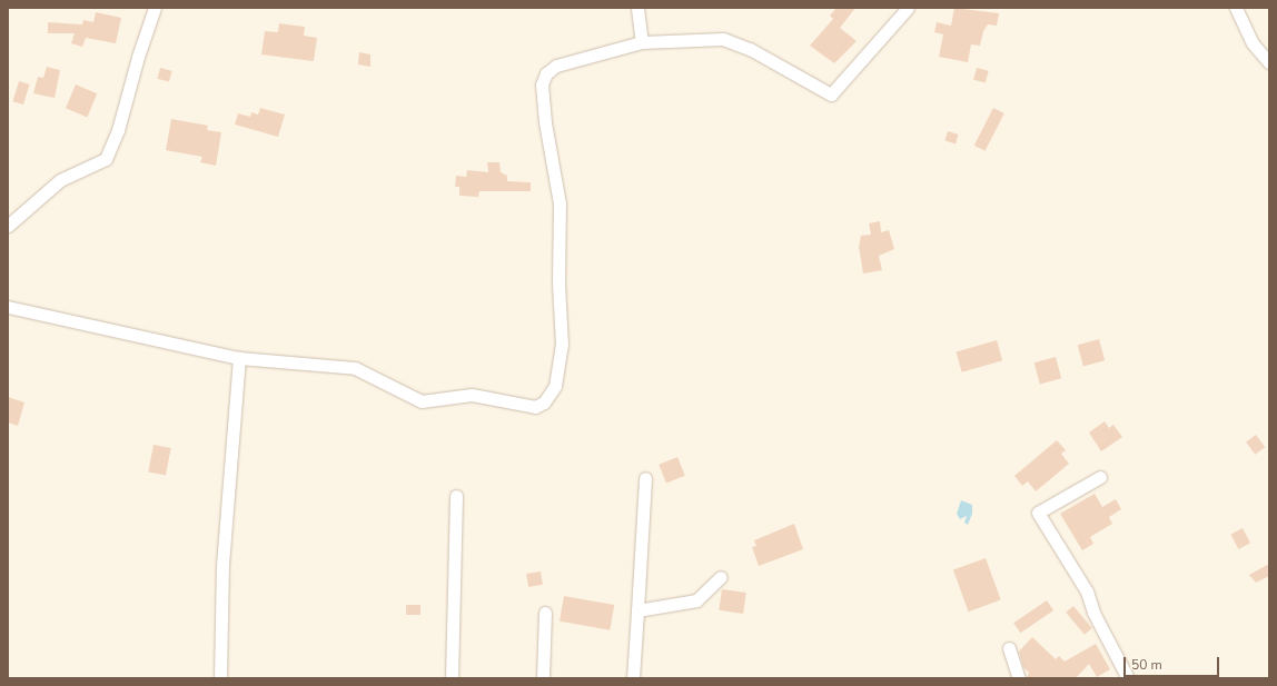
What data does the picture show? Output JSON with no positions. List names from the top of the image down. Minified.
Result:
{"scale_bar":"50 m"}
